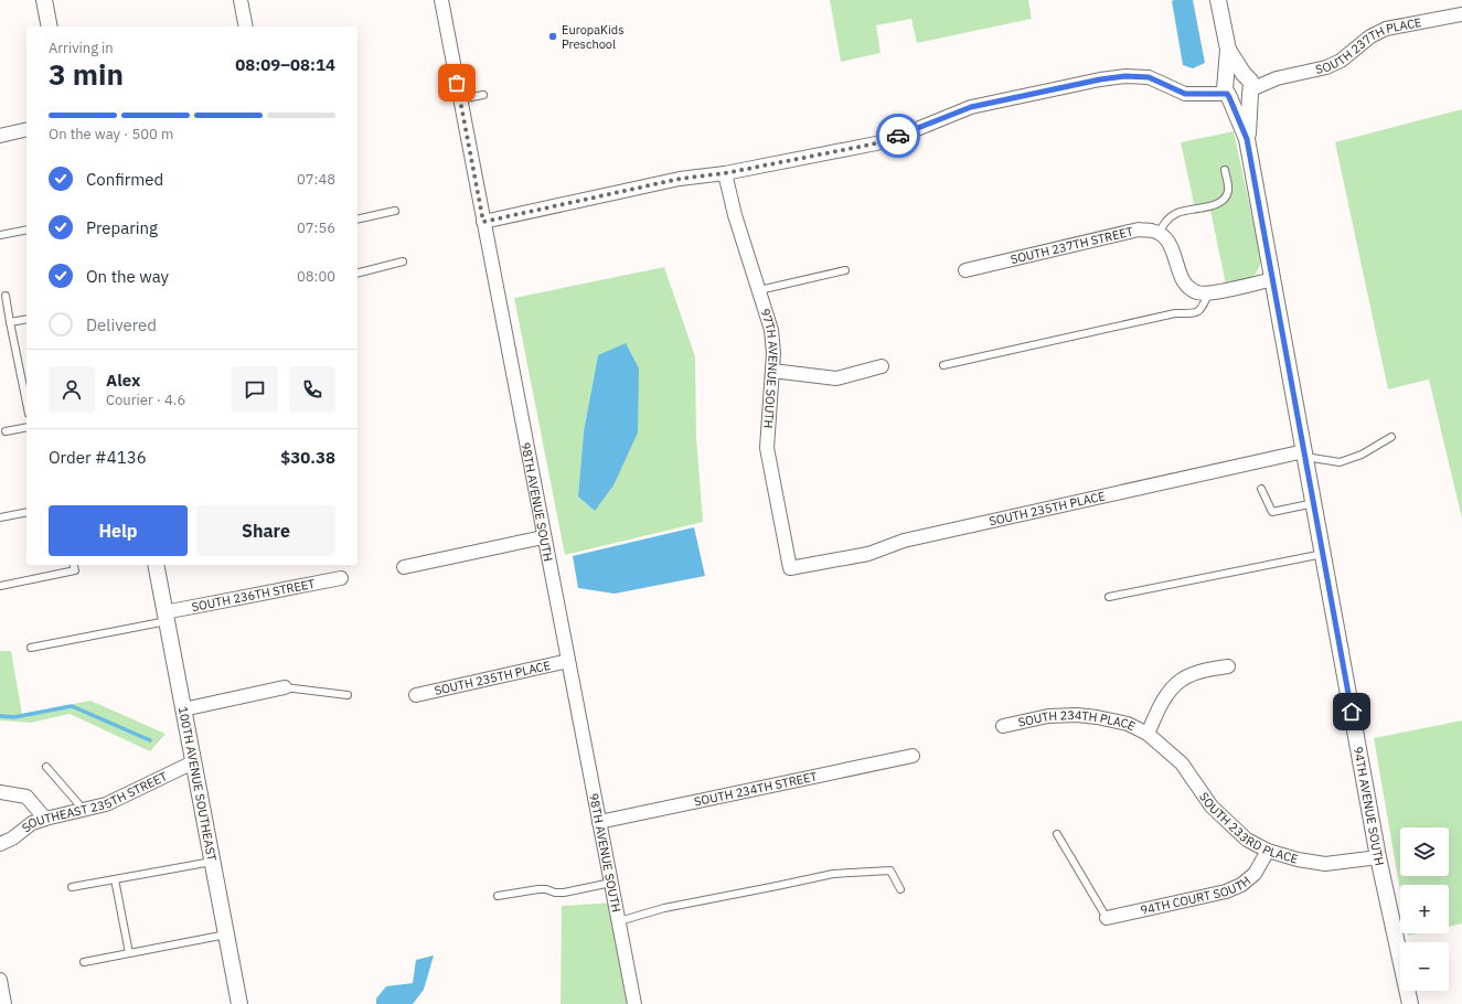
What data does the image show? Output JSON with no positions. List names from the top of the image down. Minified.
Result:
{"streets":{"street":["SOUTH 237TH PLACE","SOUTH 237TH STREET","97TH AVENUE SOUTH","98TH AVENUE SOUTH","SOUTH 235TH PLACE","SOUTH 236TH STREET","SOUTH 234TH PLACE","100TH AVENUE SOUTHEAST","SOUTH 234TH STREET","SOUTHEAST 235TH STREET","94TH AVENUE SOUTH","SOUTH 233RD PLACE","94TH COURT SOUTH"]},"crossings":[["SOUTH 237TH PLACE","94TH AVENUE SOUTH"],["97TH AVENUE SOUTH","SOUTH 235TH PLACE"],["98TH AVENUE SOUTH","SOUTH 235TH PLACE"],["98TH AVENUE SOUTH","SOUTH 234TH STREET"],["SOUTH 235TH PLACE","94TH AVENUE SOUTH"],["SOUTH 236TH STREET","100TH AVENUE SOUTHEAST"],["SOUTH 234TH PLACE","SOUTH 233RD PLACE"],["100TH AVENUE SOUTHEAST","SOUTHEAST 235TH STREET"],["94TH AVENUE SOUTH","SOUTH 233RD PLACE"],["SOUTH 233RD PLACE","94TH COURT SOUTH"]],"places":["EuropaKids Preschool"],"page":{"heading":["3 min","Arriving in","08:09–08:14"],"panel":["Alex","Courier · 4.6","Order #4136","$30.38"],"bar":"On the way · 500 m","list":[["Confirmed","07:48"],["Preparing","07:56"],["On the way","08:00"],"Delivered"],"buttons":["Help","Share"],"map_buttons":["+","−"]}}
